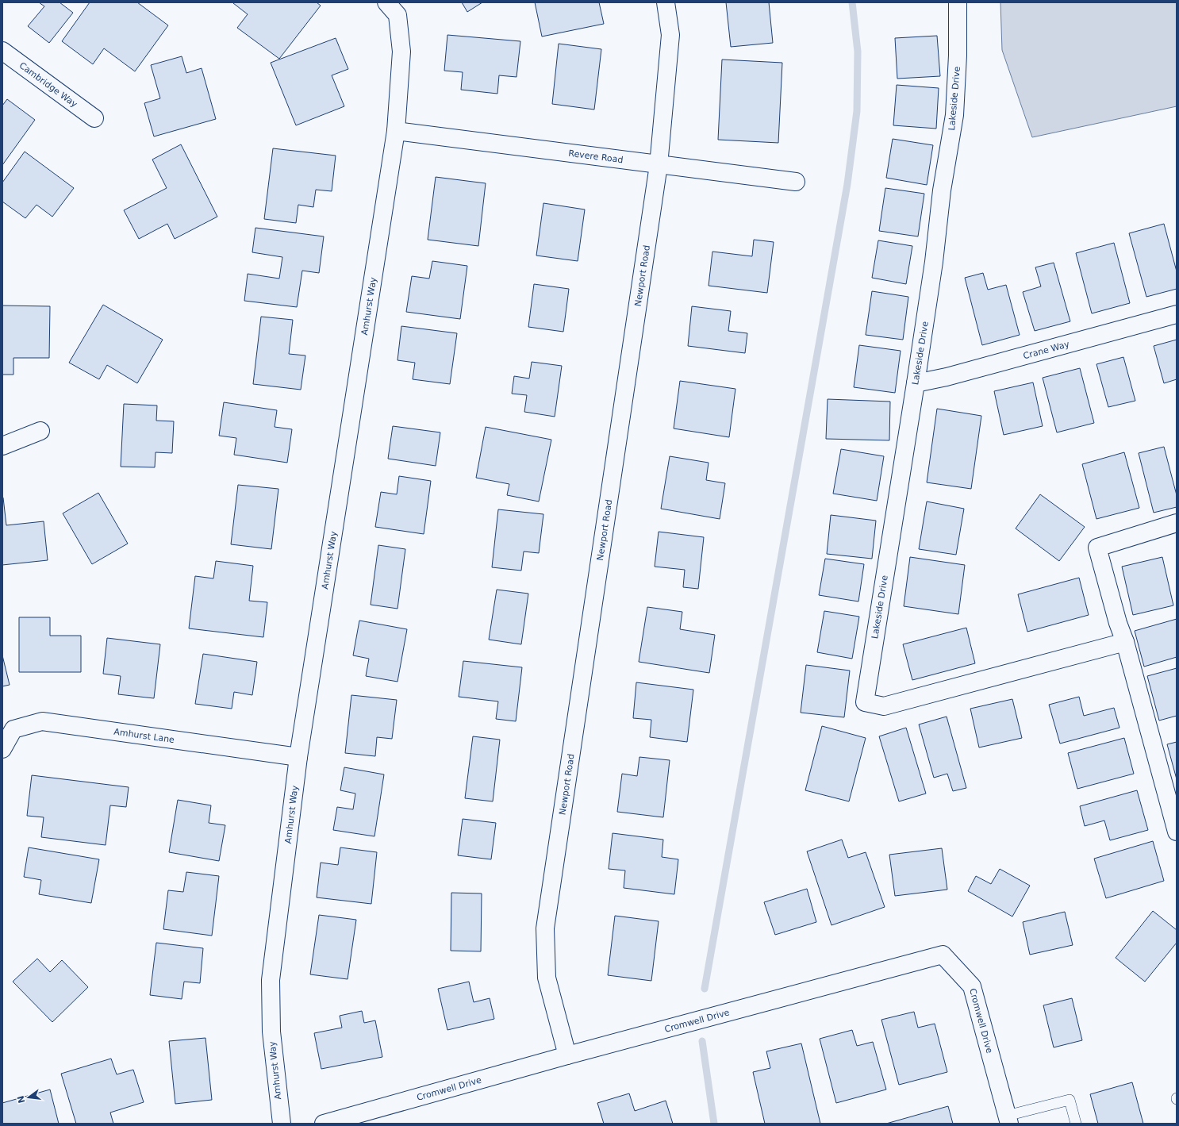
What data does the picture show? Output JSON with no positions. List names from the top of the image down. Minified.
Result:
{"streets":{"street":["Cambridge Way","Lakeside Drive","Revere Road","Newport Road","Amhurst Way","Crane Way","Amhurst Lane","Cromwell Drive"]},"crossings":[["Lakeside Drive","Crane Way"],["Revere Road","Newport Road"],["Revere Road","Amhurst Way"],["Newport Road","Cromwell Drive"],["Amhurst Way","Amhurst Lane"]],"north":"left"}
